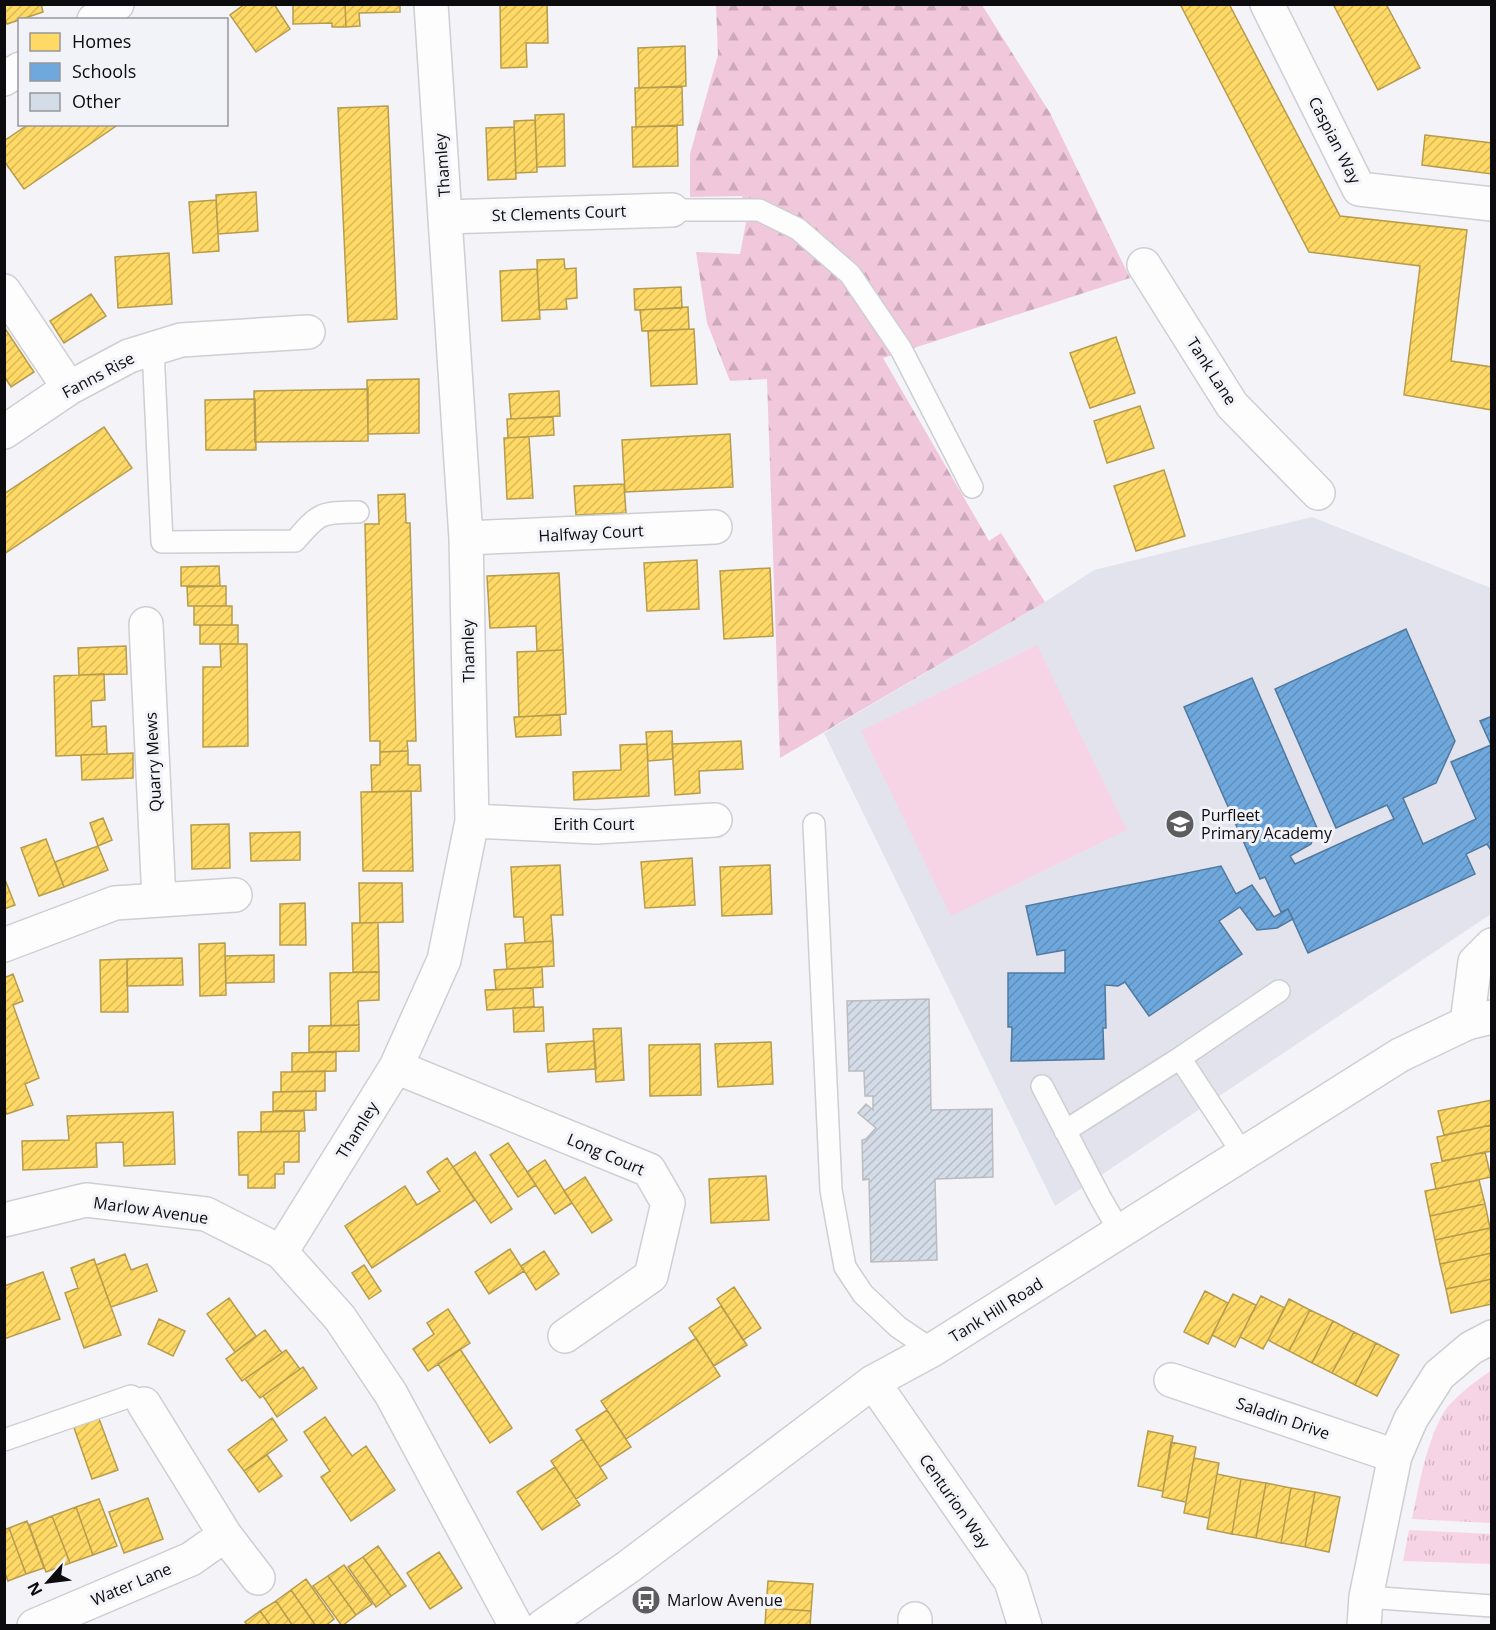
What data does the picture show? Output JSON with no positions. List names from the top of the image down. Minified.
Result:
{"streets":{"street":["Caspian Way","Thamley","St Clements Court","Tank Lane","Fanns Rise","Halfway Court","Quarry Mews","Erith Court","Long Court","Marlow Avenue","Tank Hill Road","Saladin Drive","Centurion Way","Water Lane"]},"crossings":[["Thamley","St Clements Court"],["Thamley","Halfway Court"],["Thamley","Erith Court"],["Thamley","Long Court"],["Thamley","Marlow Avenue"],["Tank Hill Road","Centurion Way"]],"places":{"school or university":["Purfleet Primary Academy"],"bus stop":["Marlow Avenue"]},"legend":["Homes","Schools","Other"],"north":"bottom left"}
